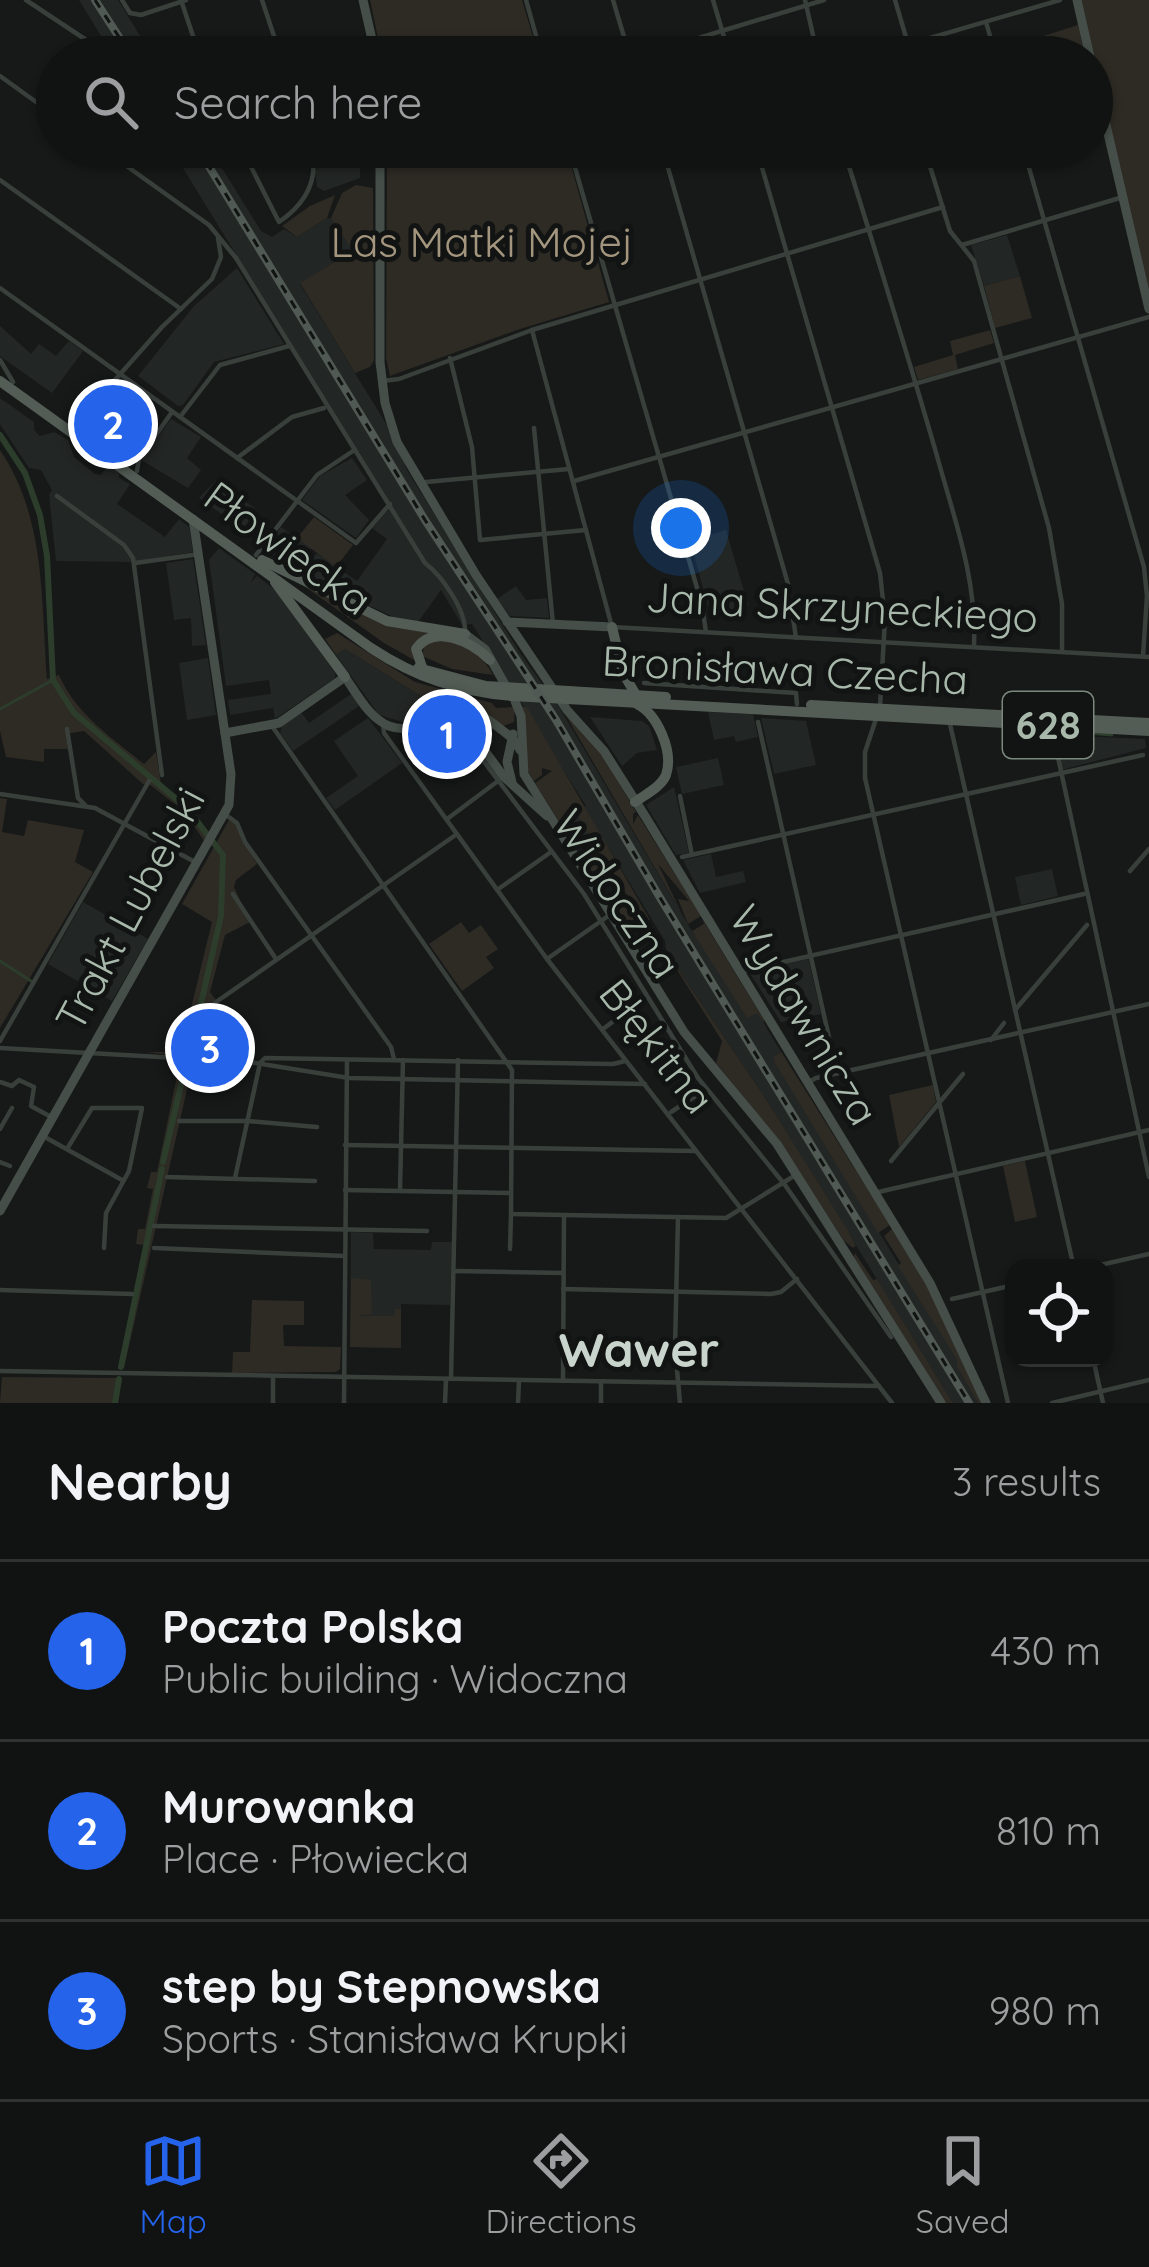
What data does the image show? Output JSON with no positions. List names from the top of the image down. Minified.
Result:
{"streets":{"main road":["Płowiecka","Jana Skrzyneckiego","Bronisława Czecha","628","Widoczna","Trakt Lubelski","Wydawnicza"],"street":["Błękitna"]},"crossings":[["Płowiecka","Bronisława Czecha"],["Płowiecka","Widoczna"],["Płowiecka","Trakt Lubelski"],["Jana Skrzyneckiego","Wydawnicza"],["Widoczna","Błękitna"]],"districts":["Wawer"],"parks":["Las Matki Mojej"],"page":{"search":"Search here","pins":["2","1","3"],"heading":["Nearby","3 results"],"list":[{"mark":"1","name":"Poczta Polska","note":"Public building · Widoczna","value":"430 m"},{"mark":"2","name":"Murowanka","note":"Place · Płowiecka","value":"810 m"},{"mark":"3","name":"step by Stepnowska","note":"Sports · Stanisława Krupki","value":"980 m"}],"nav":["Map","Directions","Saved"]}}
